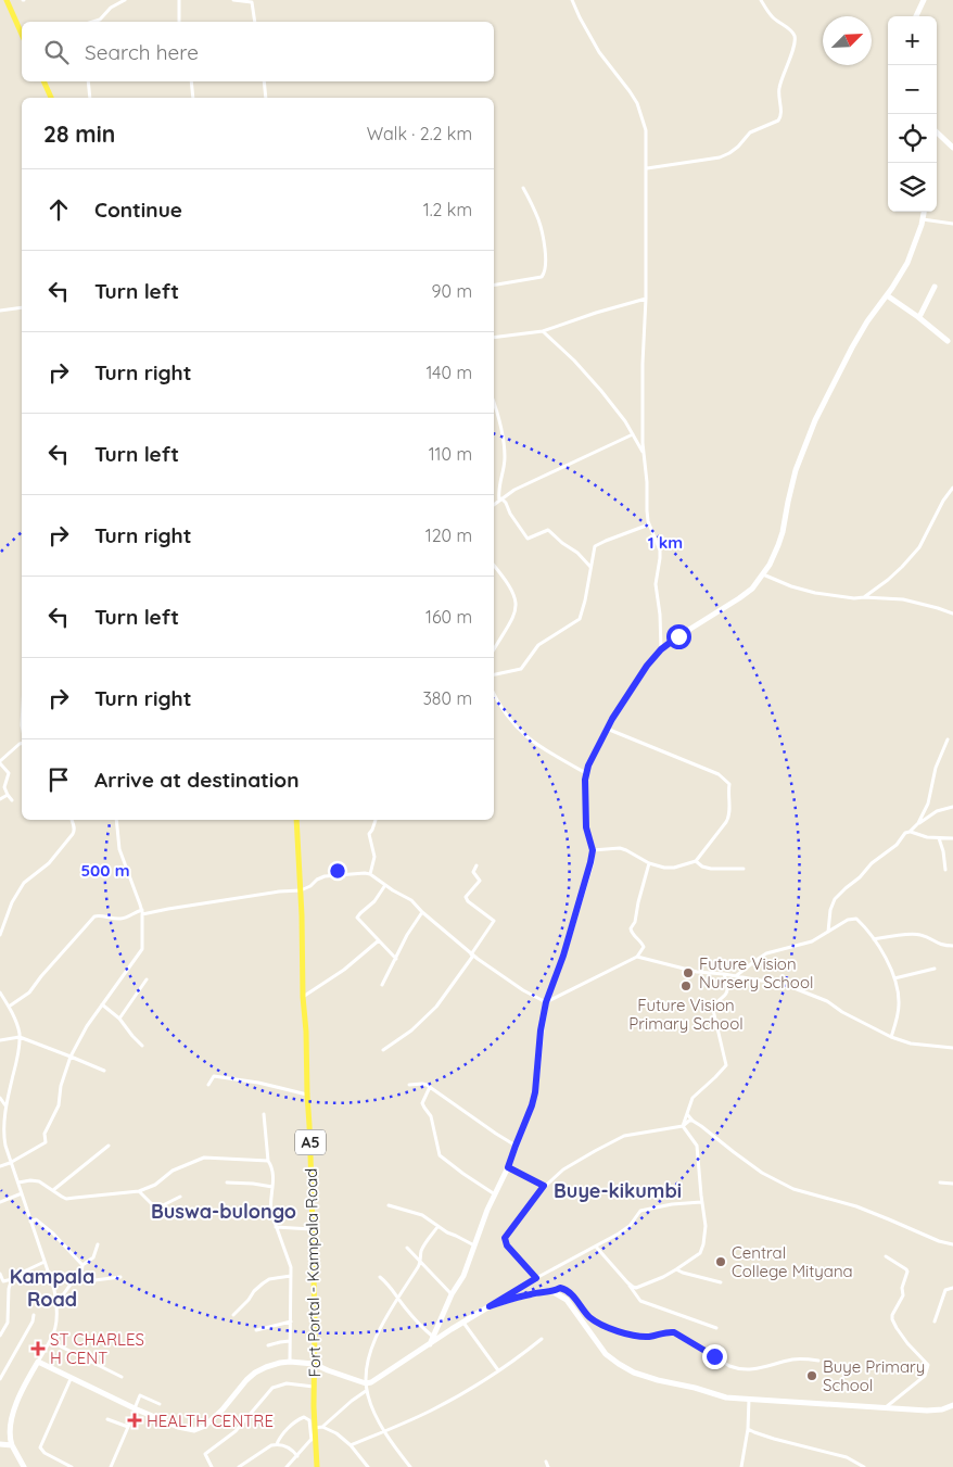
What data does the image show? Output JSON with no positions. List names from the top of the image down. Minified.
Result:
{"streets":{"main road":["A5","Fort Portal - Kampala Road"]},"districts":["Buye-kikumbi","Buswa-bulongo","Kampala Road"],"places":{"other":["Future Vision Nursery School","Future Vision Primary School","Central College Mityana","Buye Primary School"],"health":["ST CHARLES H CENT","HEALTH CENTRE"]},"north":"top right","page":{"map_buttons":["+","−"],"search":"Search here","heading":["28 min","Walk · 2.2 km"],"list":[["Continue","1.2 km"],["Turn left","90 m"],["Turn right","140 m"],["Turn left","110 m"],["Turn right","120 m"],["Turn left","160 m"],["Turn right","380 m"],"Arrive at destination"]},"rings":["1 km","500 m"]}
